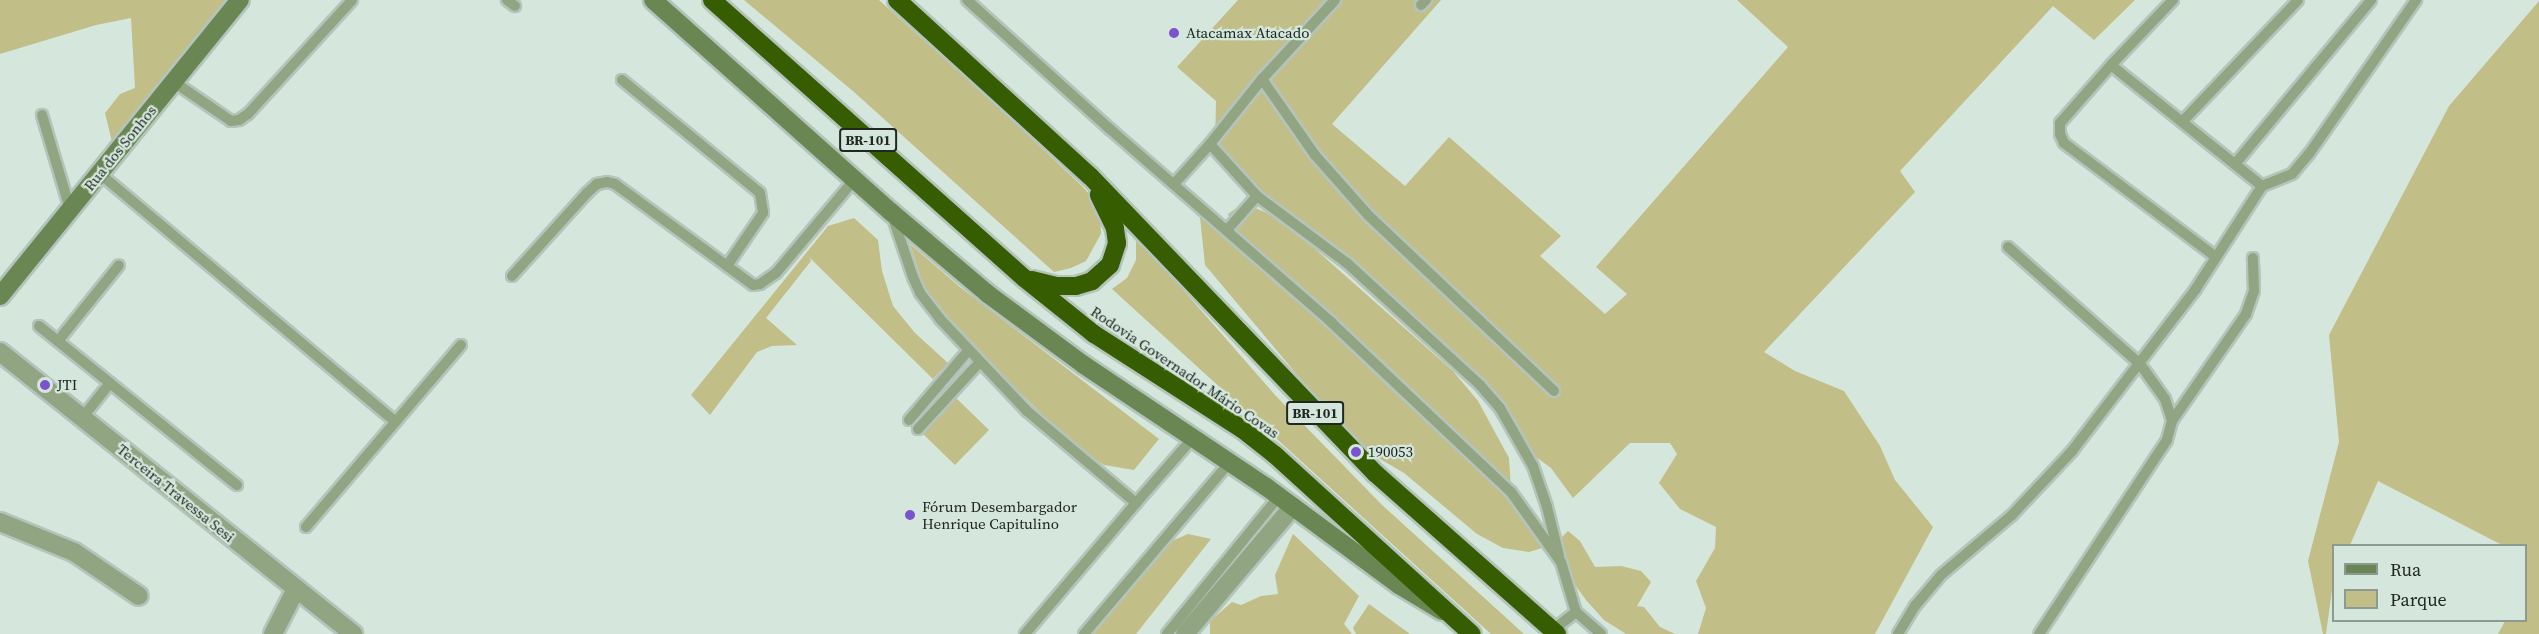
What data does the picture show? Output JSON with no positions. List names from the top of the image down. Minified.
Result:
{"streets":{"highway":["BR-101","Rodovia Governador Mário Covas"],"main road":["Rua dos Sonhos"],"street":["Terceira Travessa Sesi"]},"places":["Atacamax Atacado","JTI","190053","Fórum Desembargador Henrique Capitulino"],"legend":["Rua","Parque"]}
